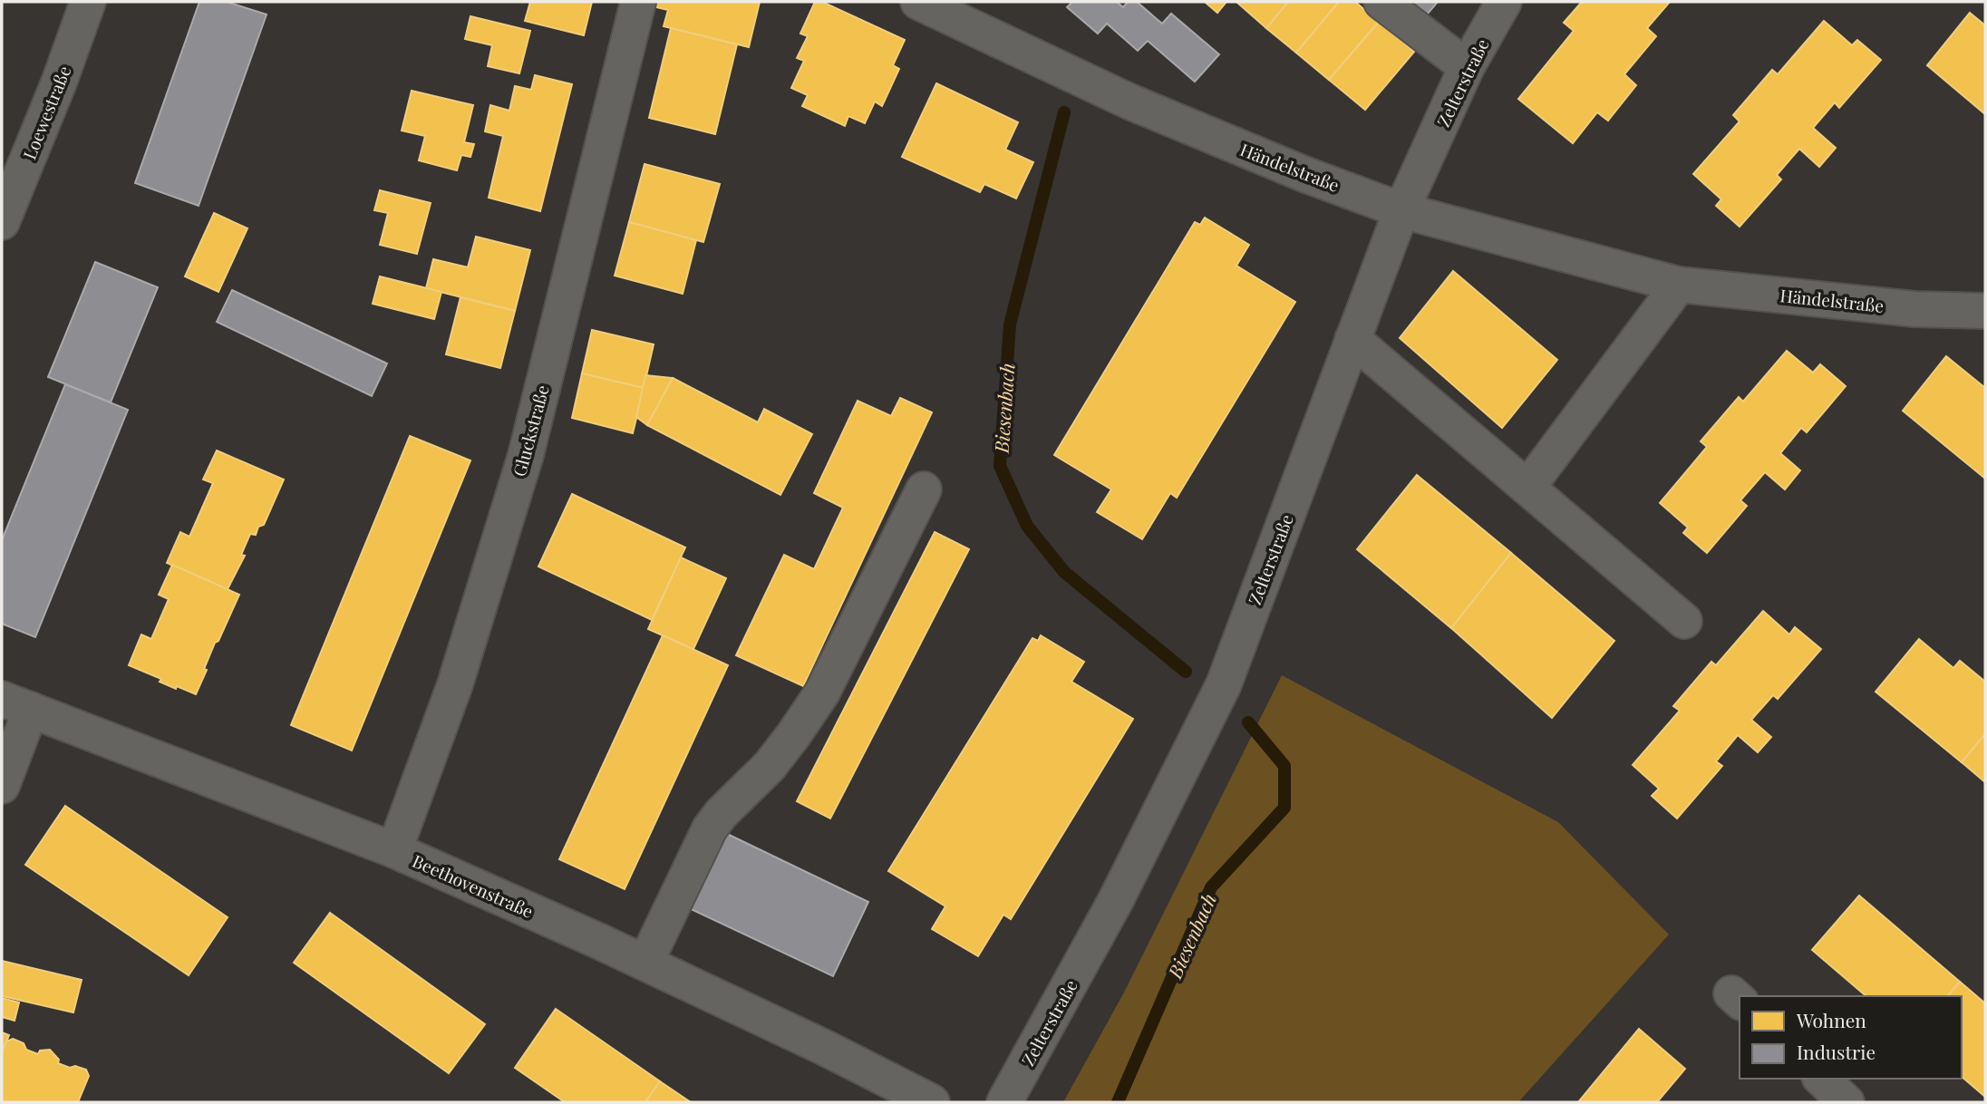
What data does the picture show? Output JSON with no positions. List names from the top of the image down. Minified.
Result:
{"streets":{"street":["Zelterstraße","Loewestraße","Händelstraße","Gluckstraße","Beethovenstraße"]},"crossings":[["Zelterstraße","Händelstraße"],["Gluckstraße","Beethovenstraße"]],"water":["Biesenbach"],"legend":["Wohnen","Industrie"]}
